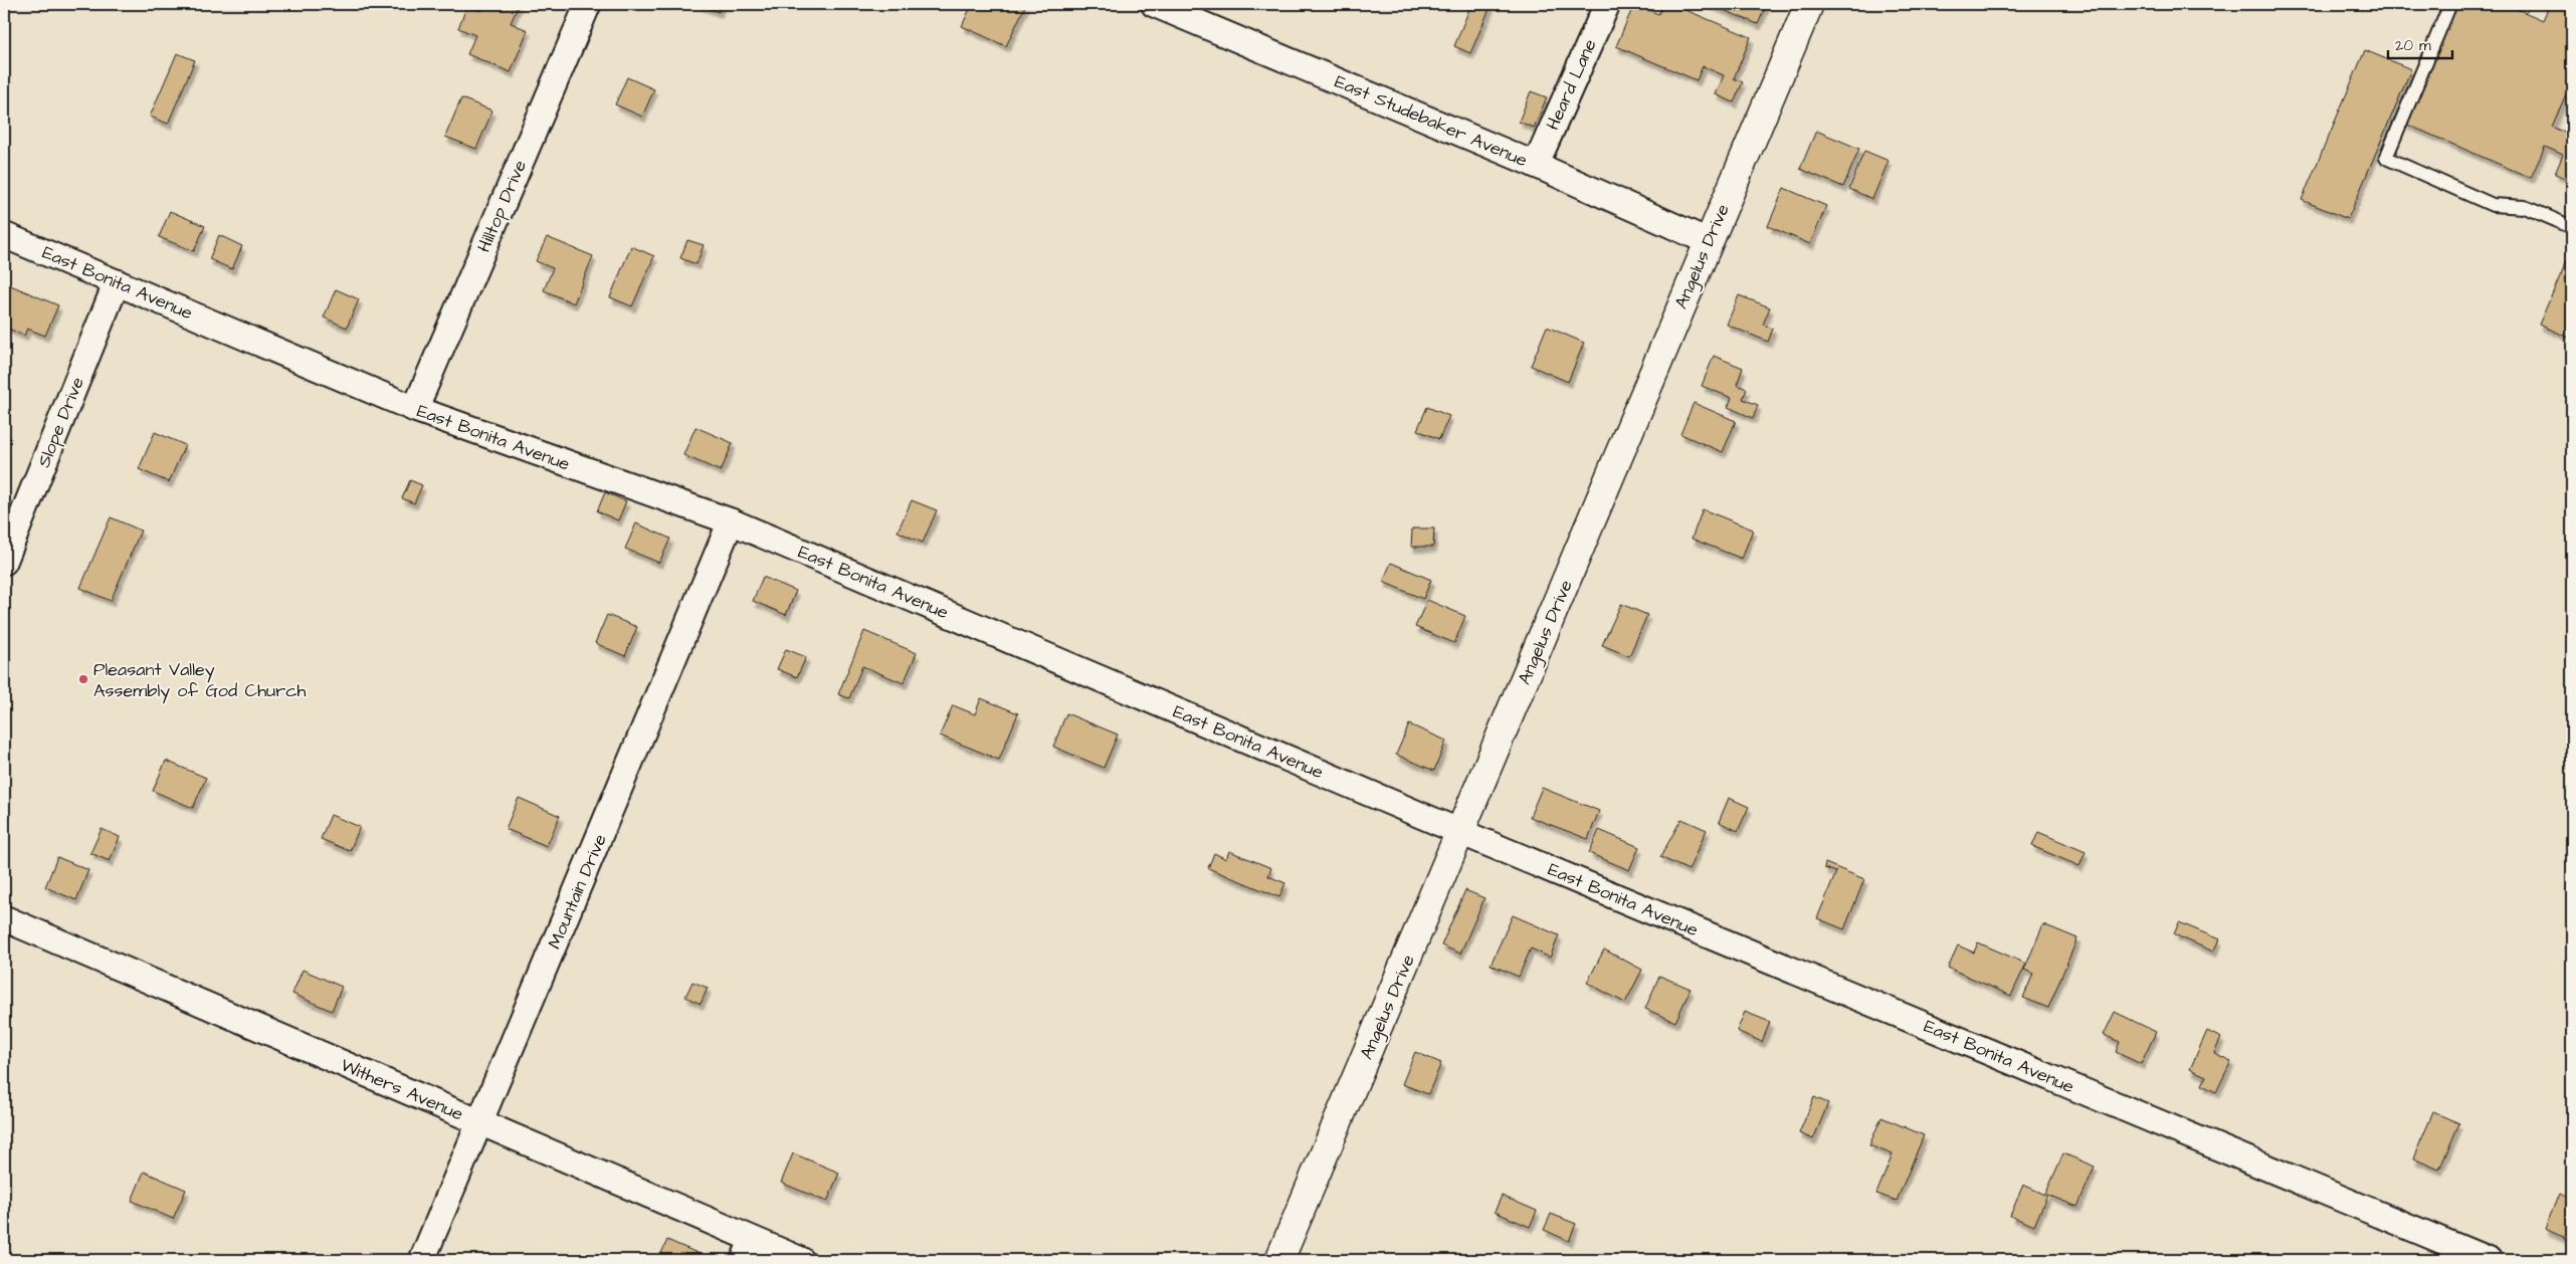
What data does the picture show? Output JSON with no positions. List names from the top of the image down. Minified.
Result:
{"streets":{"street":["Heard Lane","East Studebaker Avenue","Hilltop Drive","Angelus Drive","East Bonita Avenue","Slope Drive","Mountain Drive","Withers Avenue"]},"crossings":[["Heard Lane","East Studebaker Avenue"],["East Studebaker Avenue","Angelus Drive"],["Hilltop Drive","East Bonita Avenue"],["Angelus Drive","East Bonita Avenue"],["East Bonita Avenue","Slope Drive"],["East Bonita Avenue","Mountain Drive"],["Mountain Drive","Withers Avenue"]],"places":["Pleasant Valley Assembly of God Church"],"scale_bar":"20 m"}
